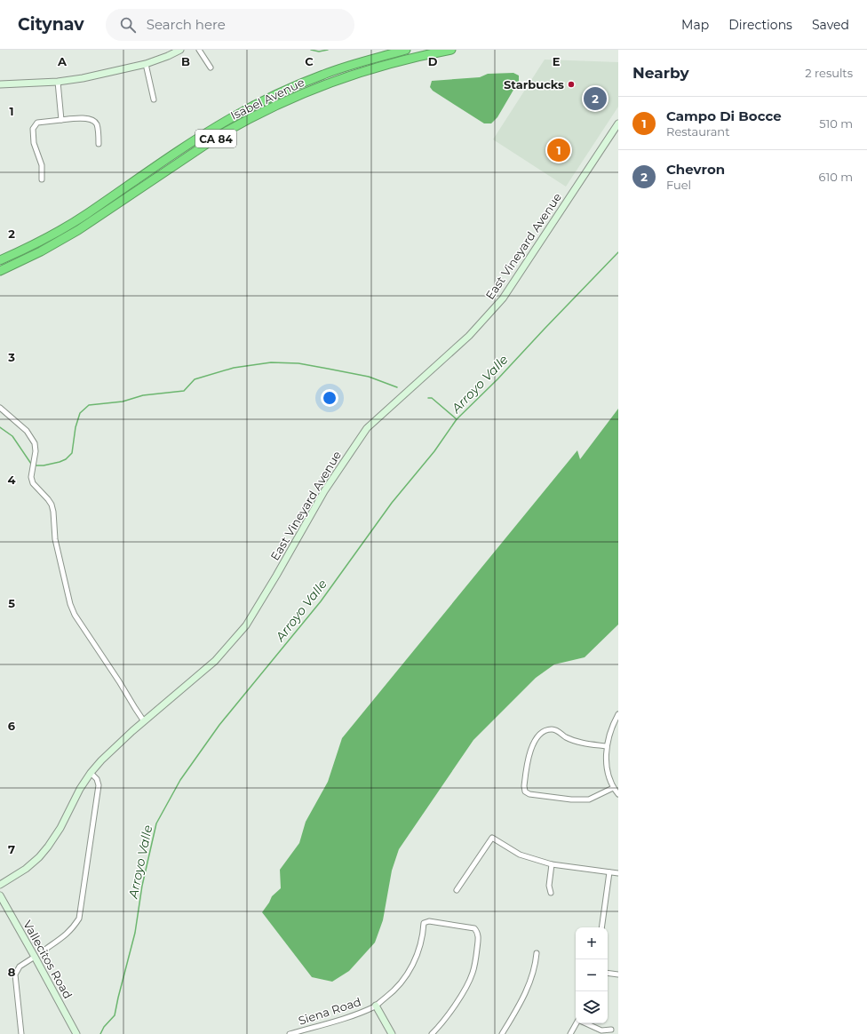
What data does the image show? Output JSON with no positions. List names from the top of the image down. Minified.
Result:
{"streets":{"highway":["Isabel Avenue","CA 84"],"street":["East Vineyard Avenue","Vallecitos Road","Siena Road"]},"water":["Arroyo Valle"],"places":["Starbucks"],"page":{"header":"Citynav","search":"Search here","nav":["Map","Directions","Saved"],"heading":["Nearby","2 results"],"pins":["2","1"],"list":[{"mark":"1","name":"Campo Di Bocce","note":"Restaurant","value":"510 m"},{"mark":"2","name":"Chevron","note":"Fuel","value":"610 m"}],"map_buttons":["+","−"]},"grid":{"columns":["A","B","C","D","E"],"rows":["1","2","3","4","5","6","7","8"]}}
